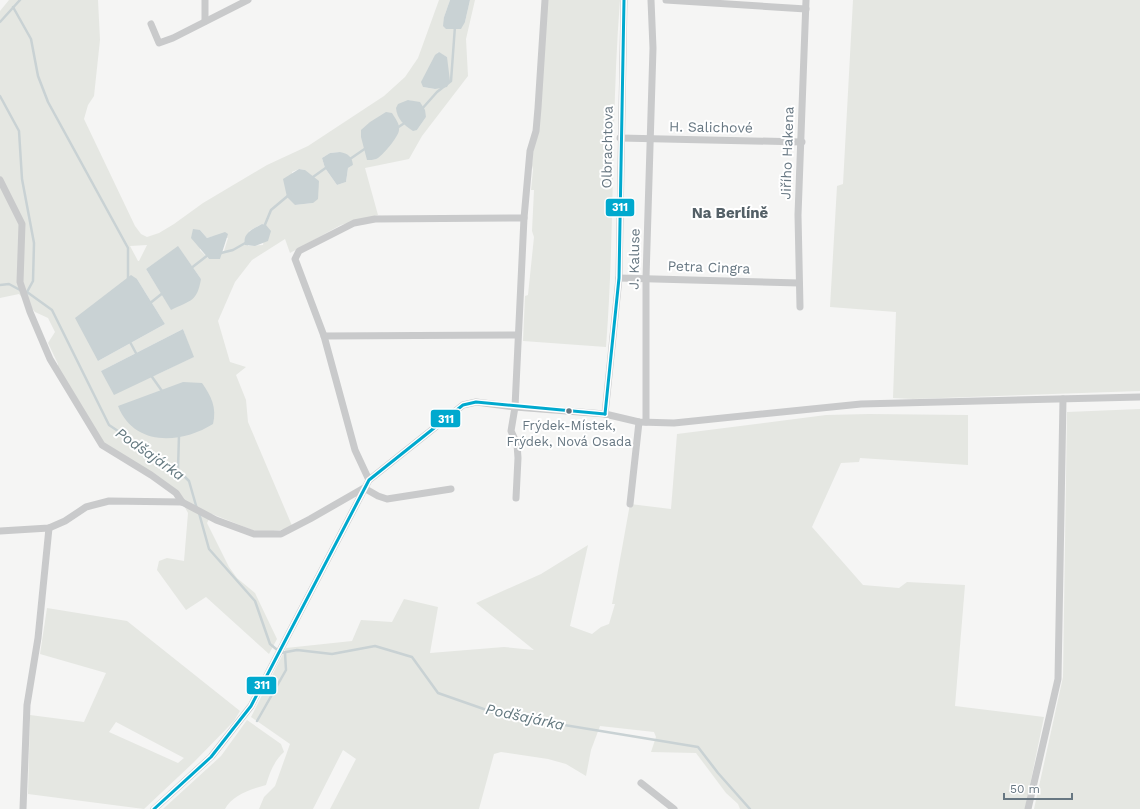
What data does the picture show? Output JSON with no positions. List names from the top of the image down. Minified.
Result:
{"streets":{"street":["H. Salichové","Olbrachtova","Jiřího Hakena","J. Kaluse","Petra Cingra"]},"crossings":[["H. Salichové","Olbrachtova"],["H. Salichové","Jiřího Hakena"],["H. Salichové","J. Kaluse"],["Olbrachtova","Petra Cingra"],["Jiřího Hakena","Petra Cingra"],["J. Kaluse","Petra Cingra"]],"districts":["Na Berlíně"],"water":["Podšajárka"],"places":["Frýdek-Místek, Frýdek, Nová Osada"],"lines":["transit line 311"],"scale_bar":"50 m"}
